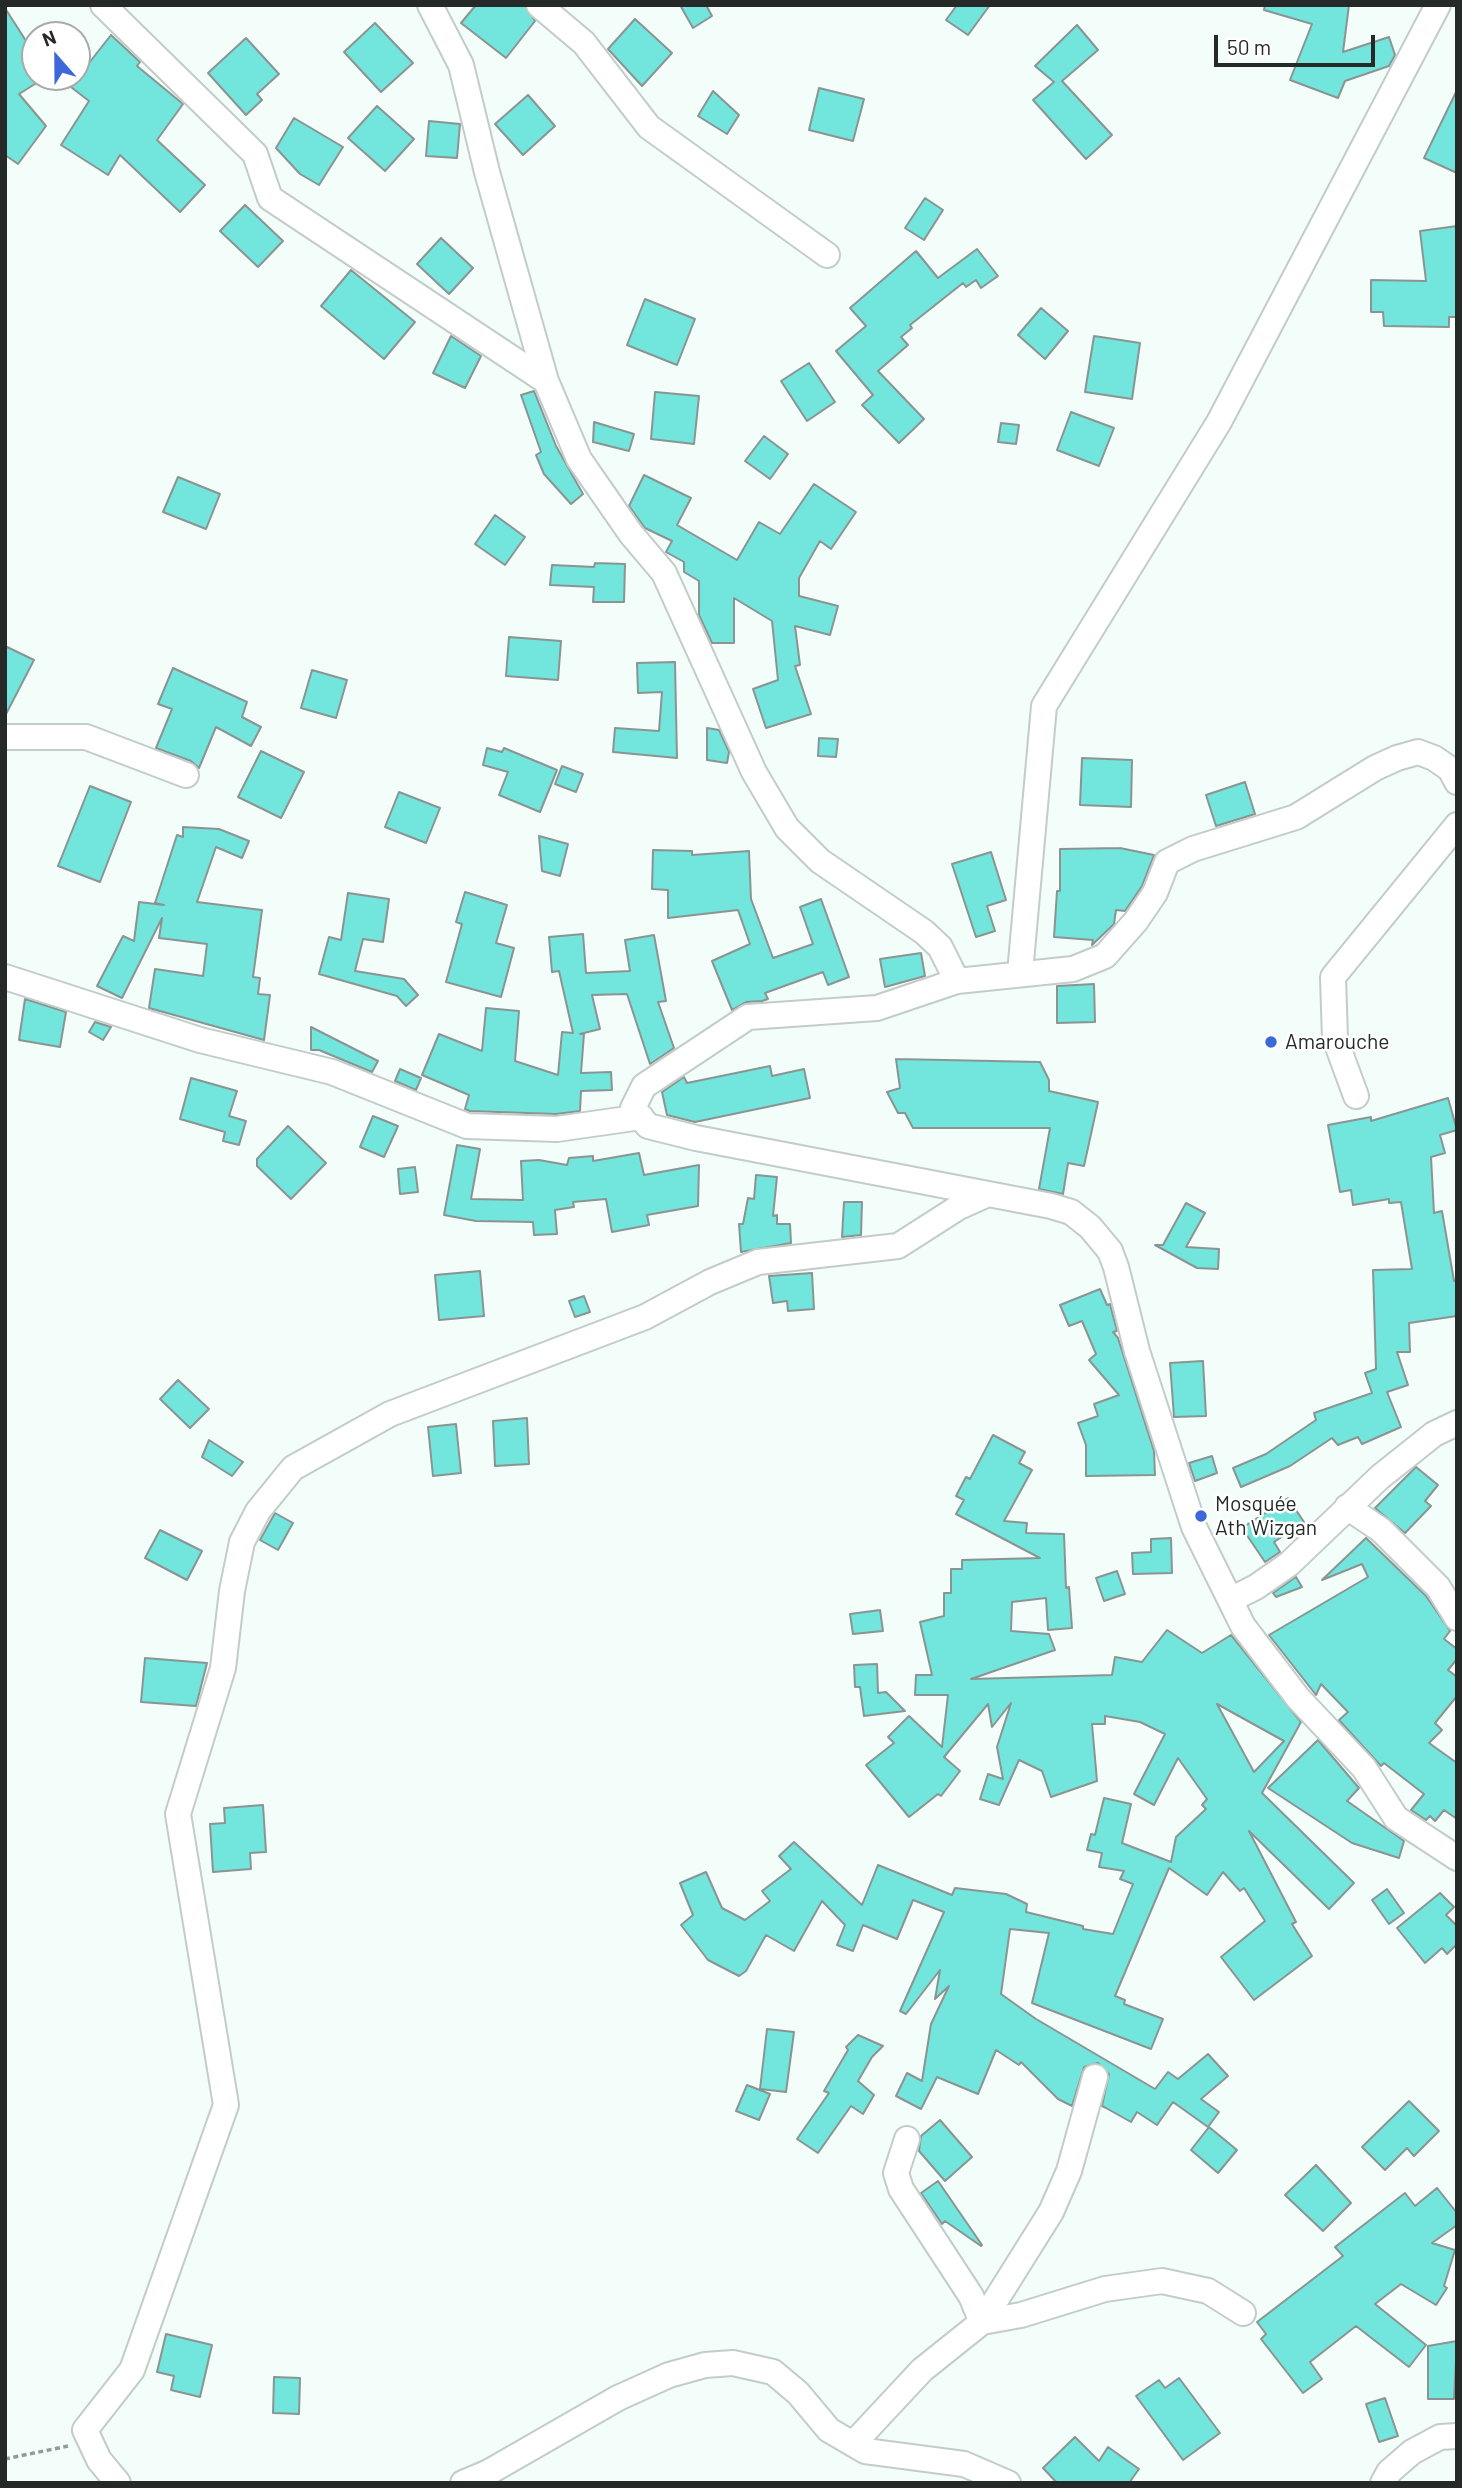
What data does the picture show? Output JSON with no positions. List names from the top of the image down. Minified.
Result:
{"places":["Amarouche","Mosquée Ath Wizgan"],"scale_bar":"50 m","north":"top"}
